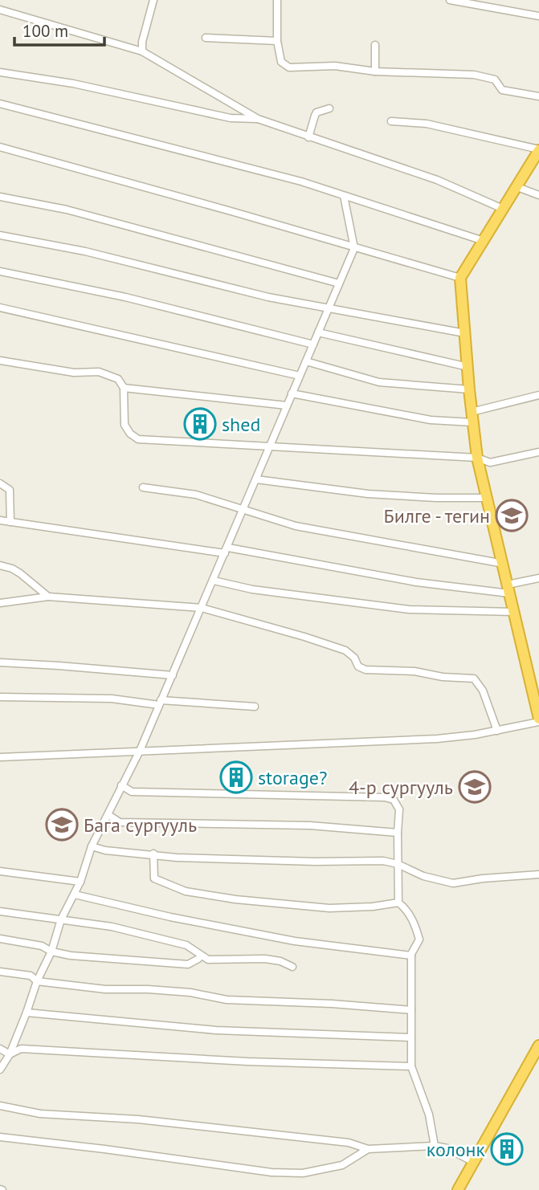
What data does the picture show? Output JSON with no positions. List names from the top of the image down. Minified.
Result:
{"places":{"building":["shed","storage?","колонк"],"school or university":["Билге - тегин","4-р сургууль","Бага сургууль"]},"scale_bar":"100 m"}
